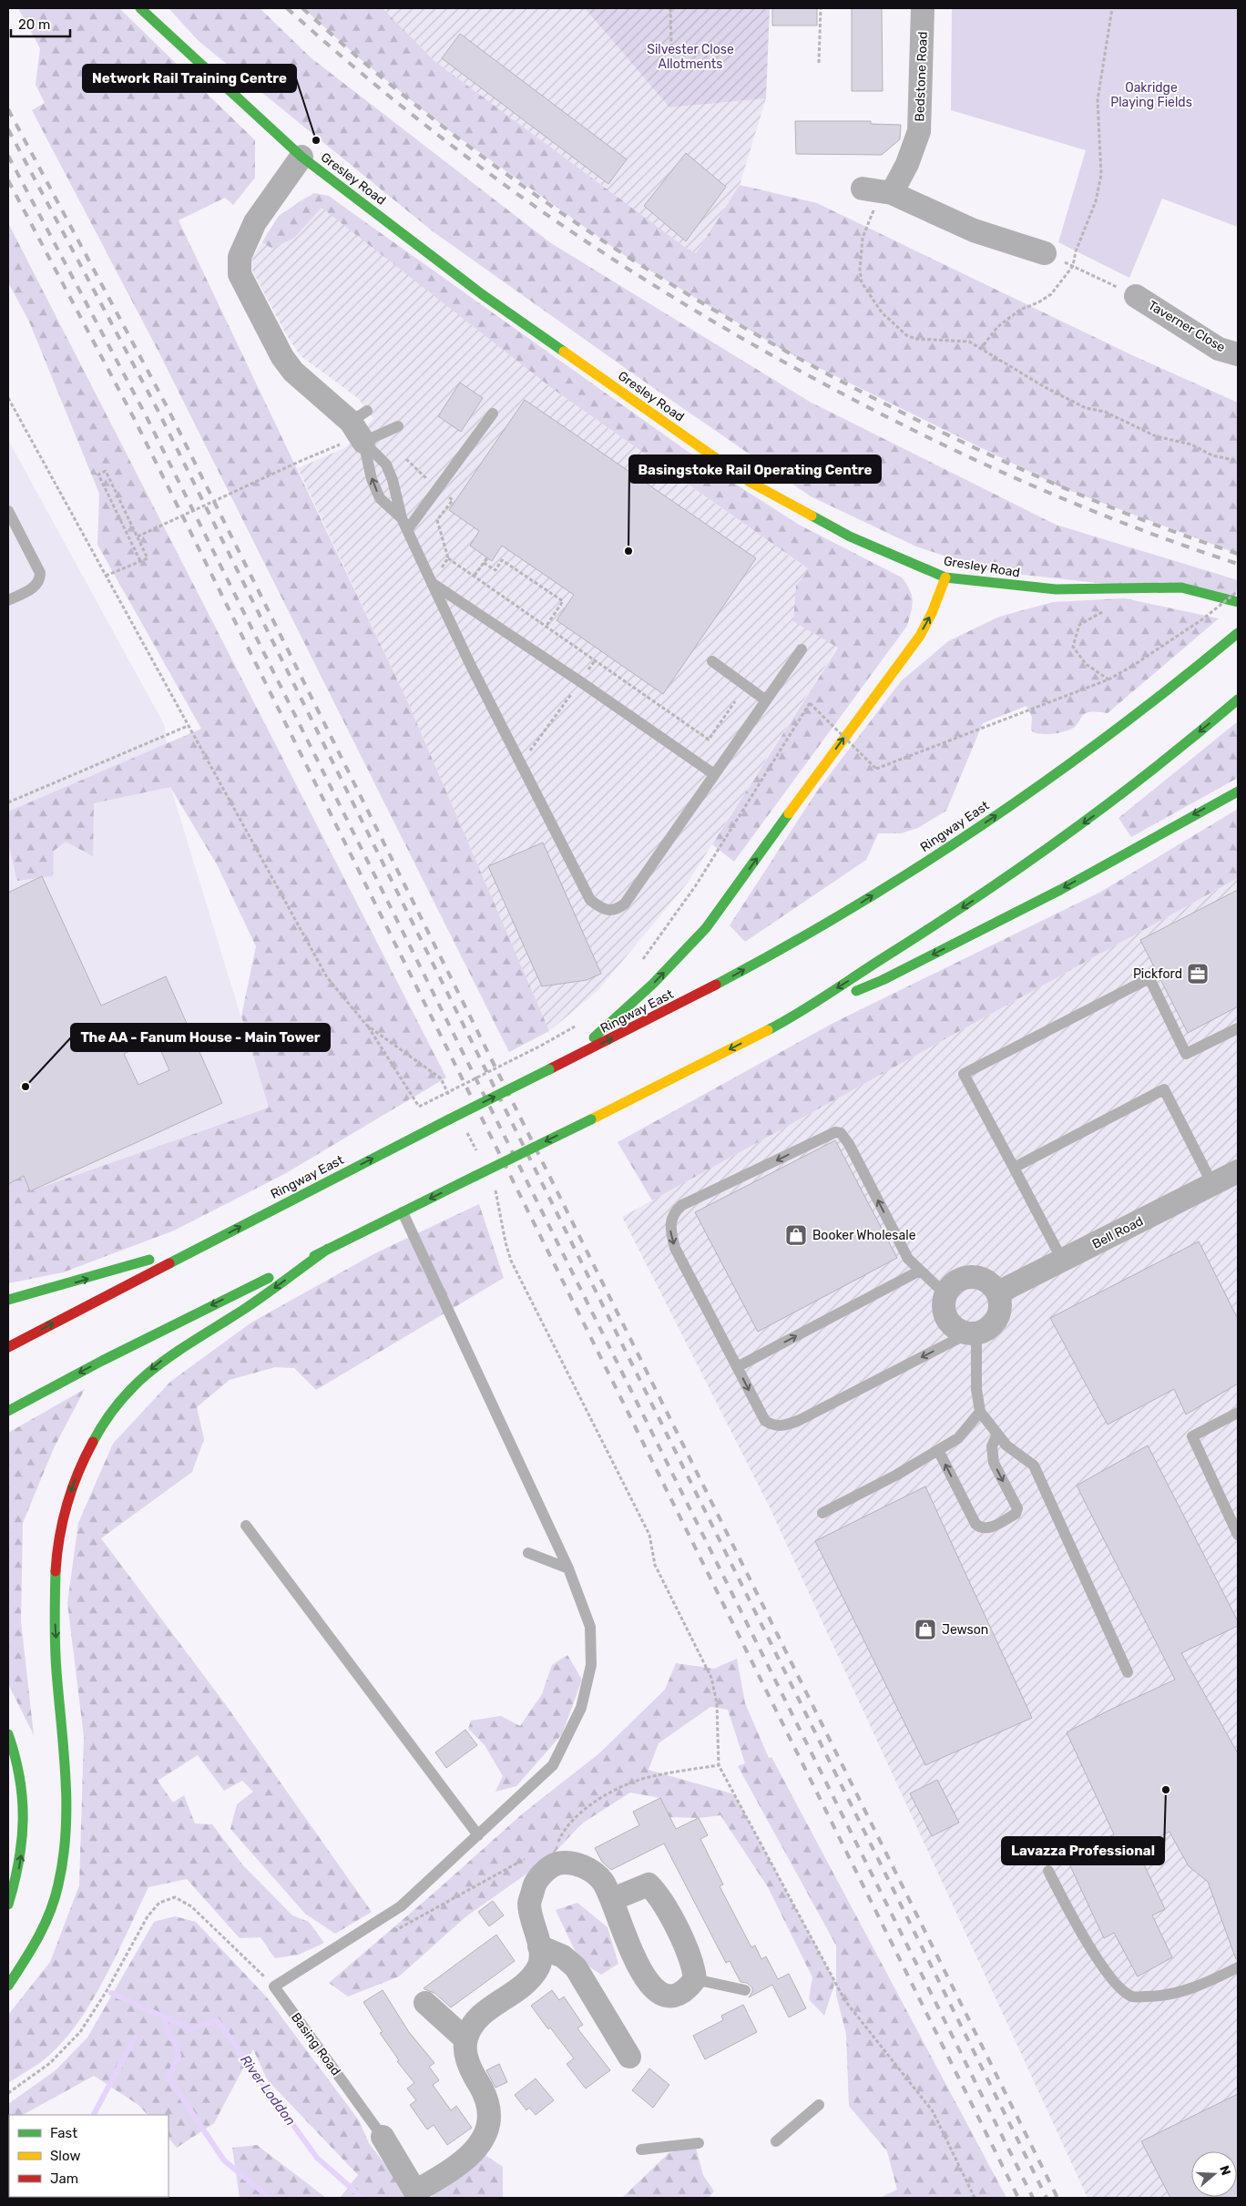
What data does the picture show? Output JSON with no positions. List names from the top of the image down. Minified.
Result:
{"streets":{"main road":["Gresley Road","Ringway East"],"street":["Bedstone Road","Taverner Close","Bell Road","Basing Road"]},"water":["River Loddon"],"parks":["Silvester Close Allotments","Oakridge Playing Fields"],"places":{"other":["Network Rail Training Centre","Basingstoke Rail Operating Centre","The AA - Fanum House - Main Tower","Lavazza Professional"],"office":["Pickford"],"shop":["Booker Wholesale","Jewson"]},"legend":["Fast","Slow","Jam"],"scale_bar":"20 m","north":"right"}
